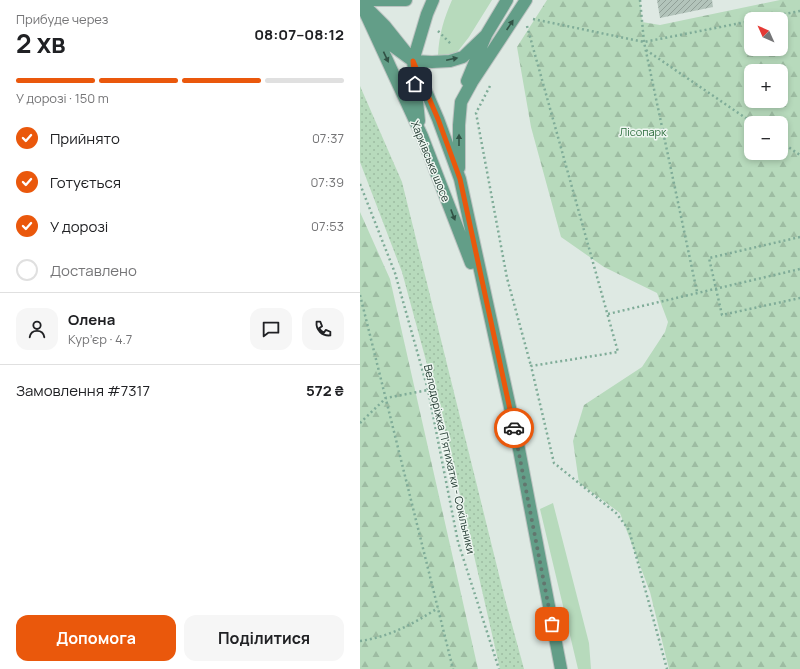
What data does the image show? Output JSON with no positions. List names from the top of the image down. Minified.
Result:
{"streets":{"main road":["Харківське шосе"],"path":["Велодоріжка П'ятихатки - Сокільники"]},"parks":["Лісопарк"],"north":"top left","page":{"heading":["2 хв","Прибуде через","08:07–08:12"],"panel":["Олена","Кур’єр · 4.7","Замовлення #7317","572 ₴"],"map_buttons":["+","−"],"bar":"У дорозі · 150 m","list":[["Прийнято","07:37"],["Готується","07:39"],["У дорозі","07:53"],"Доставлено"],"buttons":["Допомога","Поділитися"]}}
